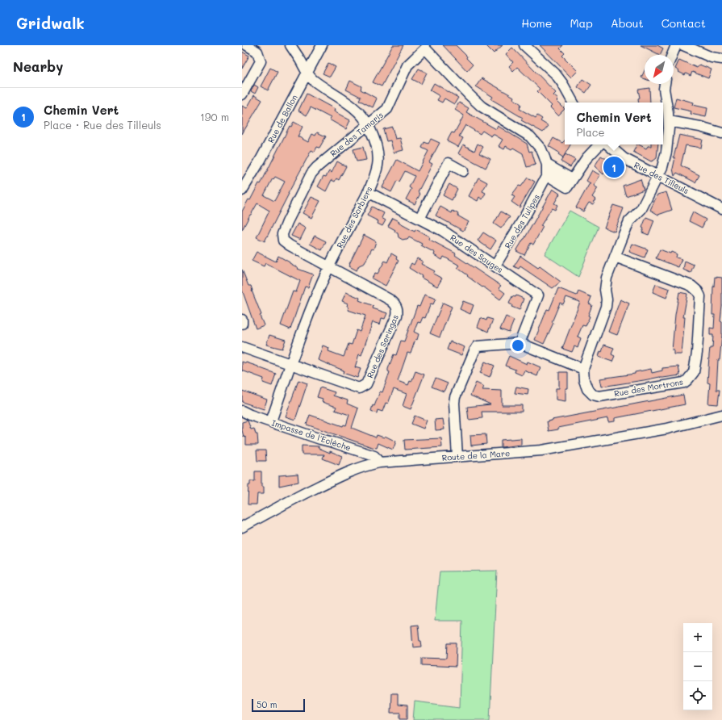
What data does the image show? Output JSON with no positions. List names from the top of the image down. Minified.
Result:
{"streets":{"street":["Rue de Ballon","Rue des Tamaris","Rue des Tilleuls","Rue des Sorbiers","Rue des Tulipes","Rue des Sauges","Rue des Seringas","Rue des Mortrons","Impasse de l'Eclèche","Route de la Mare"]},"crossings":[["Rue de Ballon","Rue des Sorbiers"],["Rue des Tamaris","Rue des Sorbiers"],["Rue des Tamaris","Rue des Tulipes"],["Rue des Tamaris","Rue des Seringas"],["Rue des Tilleuls","Rue des Mortrons"],["Rue des Sorbiers","Rue des Sauges"],["Rue des Sorbiers","Rue des Seringas"],["Rue des Sorbiers","Impasse de l'Eclèche"],["Rue des Tulipes","Rue des Sauges"],["Impasse de l'Eclèche","Route de la Mare"]],"scale_bar":"50 m","north":"bottom left","page":{"header":"Gridwalk","nav":["Home","Map","About","Contact"],"heading":"Nearby","list":[{"mark":"1","name":"Chemin Vert","note":"Place · Rue des Tilleuls","value":"190 m"}],"popup":["Chemin Vert","Place"],"pins":"1","map_buttons":["+","−"],"scale":"50 m"}}
